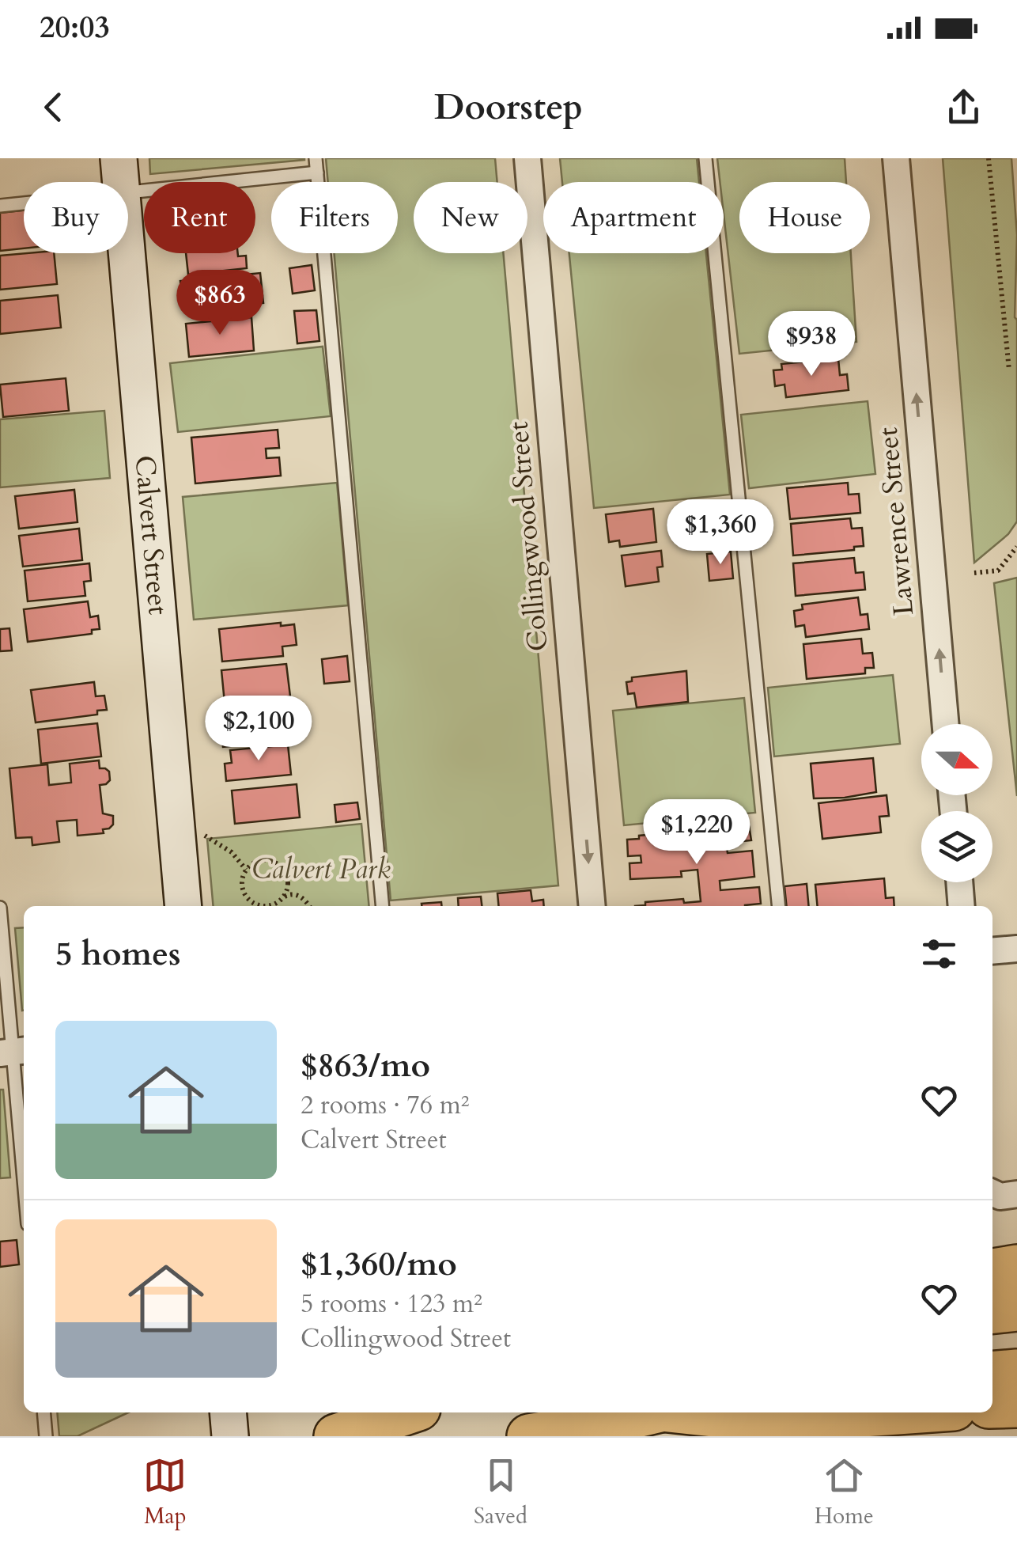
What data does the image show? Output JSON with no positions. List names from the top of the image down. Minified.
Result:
{"streets":{"street":["Lawrence Street","Calvert Street","Collingwood Street"]},"one_way":["Lawrence Street","Collingwood Street"],"parks":["Calvert Park"],"north":"right","page":{"status":"20:03","header":"Doorstep","chip":["Buy","Rent","Filters","New","Apartment","House"],"price":["$863","$938","$1,360","$2,100","$1,220"],"heading":"5 homes","list":[{"name":"$863/mo","note":"2 rooms · 76 m² · Calvert Street"},{"name":"$1,360/mo","note":"5 rooms · 123 m² · Collingwood Street"}],"tabs":["Map","Saved","Home"]}}
